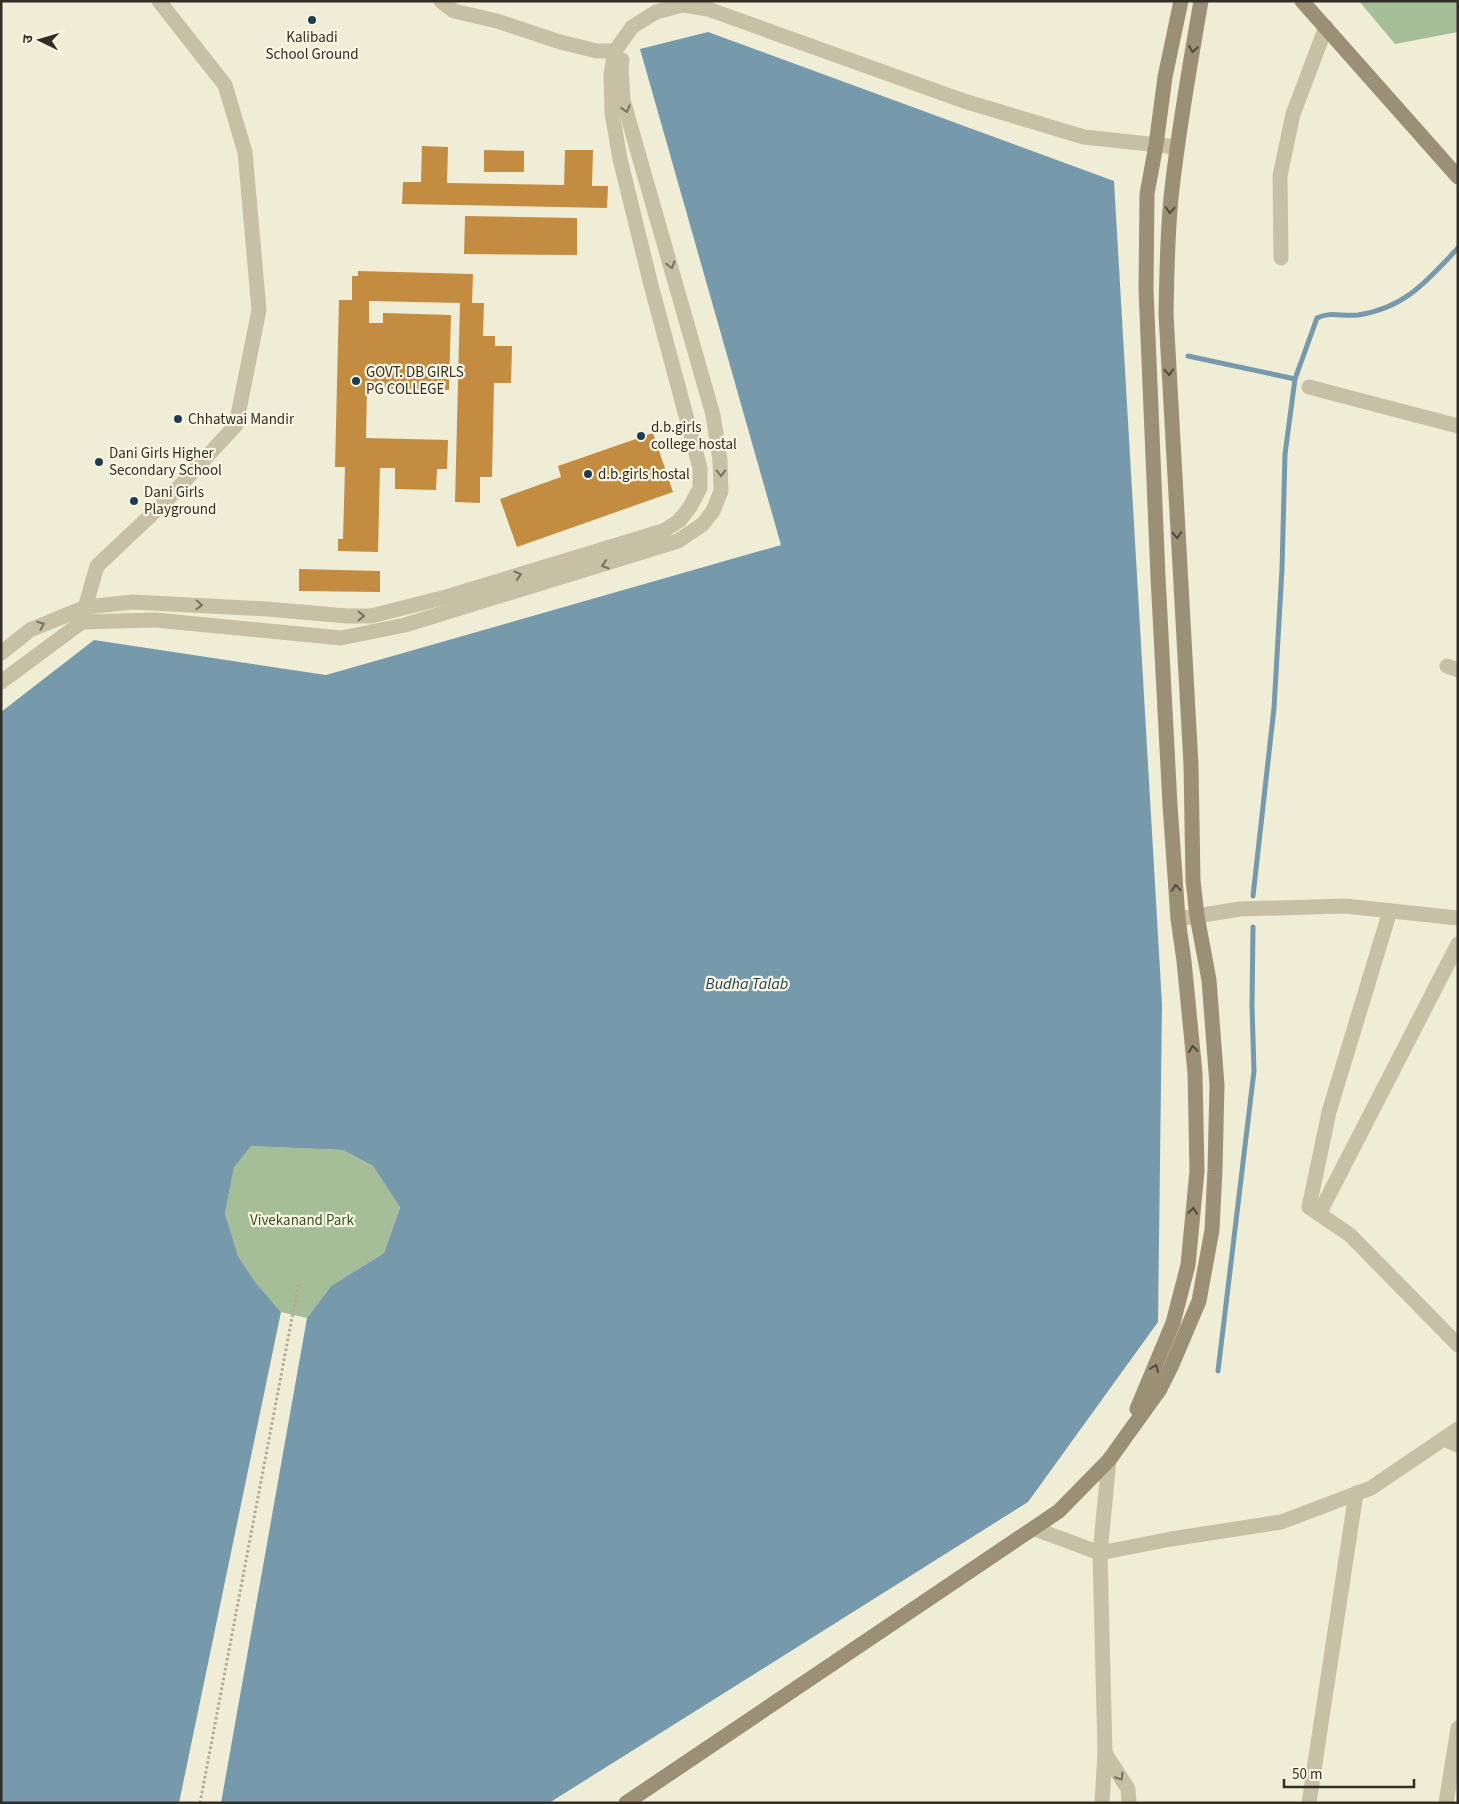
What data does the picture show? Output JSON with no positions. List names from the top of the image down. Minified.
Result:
{"water":["Budha Talab"],"parks":["Vivekanand Park"],"places":["Kalibadi School Ground","GOVT. DB GIRLS PG COLLEGE","Chhatwai Mandir","d.b.girls college hostal","Dani Girls Higher Secondary School","d.b.girls hostal","Dani Girls Playground"],"scale_bar":"50 m","north":"left"}
